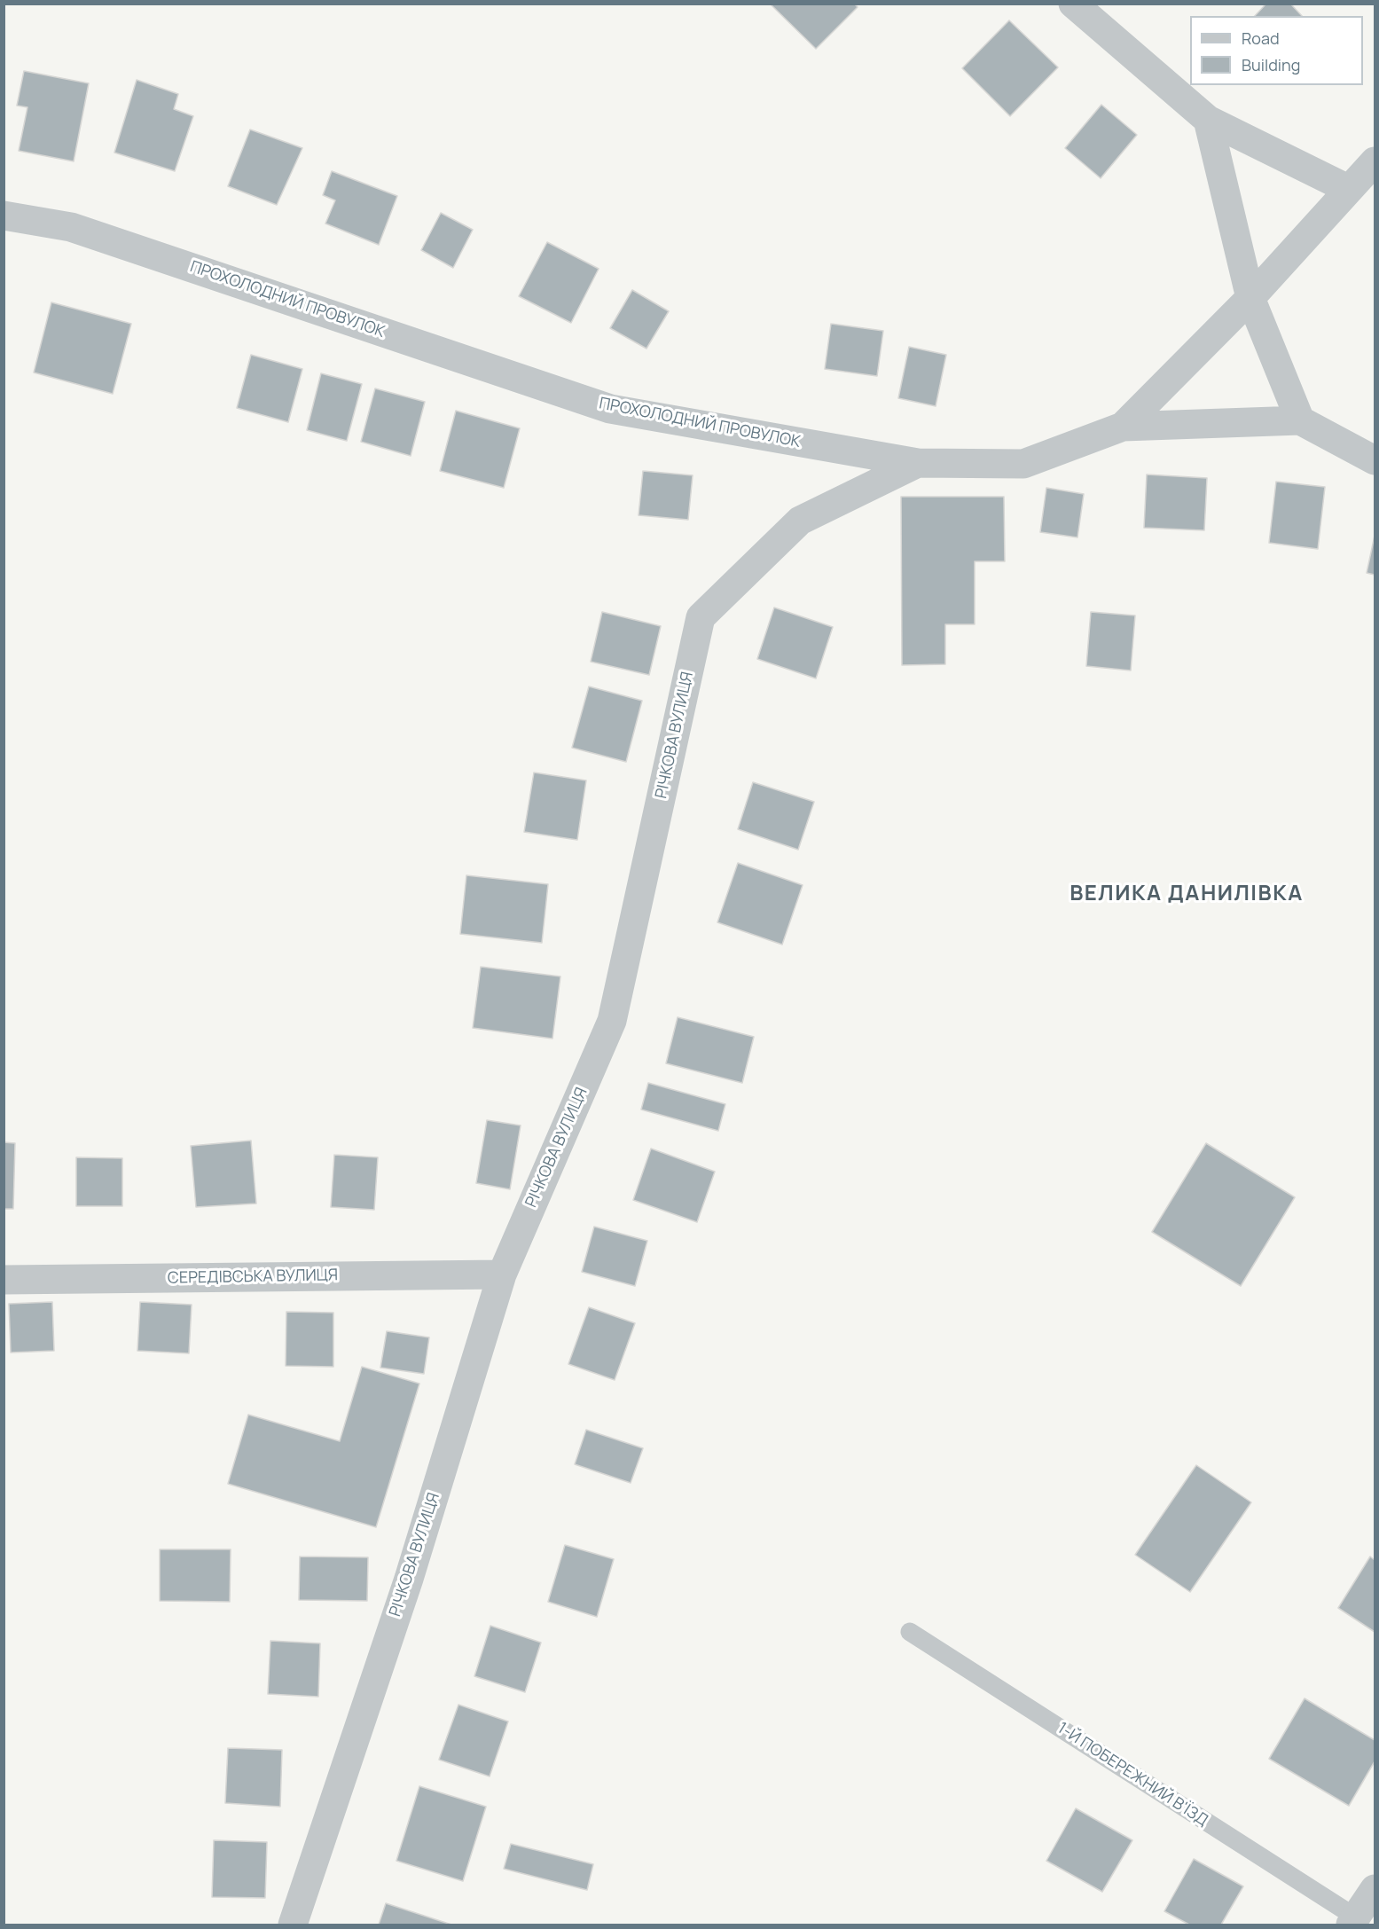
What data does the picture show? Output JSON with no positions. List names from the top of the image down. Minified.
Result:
{"streets":{"street":["ПРОХОЛОДНИЙ ПРОВУЛОК","РІЧКОВА ВУЛИЦЯ","СЕРЕДІВСЬКА ВУЛИЦЯ"],"lane":["1-Й ПОБЕРЕЖНИЙ В'ЇЗД"]},"crossings":[["ПРОХОЛОДНИЙ ПРОВУЛОК","РІЧКОВА ВУЛИЦЯ"],["РІЧКОВА ВУЛИЦЯ","СЕРЕДІВСЬКА ВУЛИЦЯ"]],"districts":["ВЕЛИКА ДАНИЛІВКА"],"legend":["Road","Building"]}
